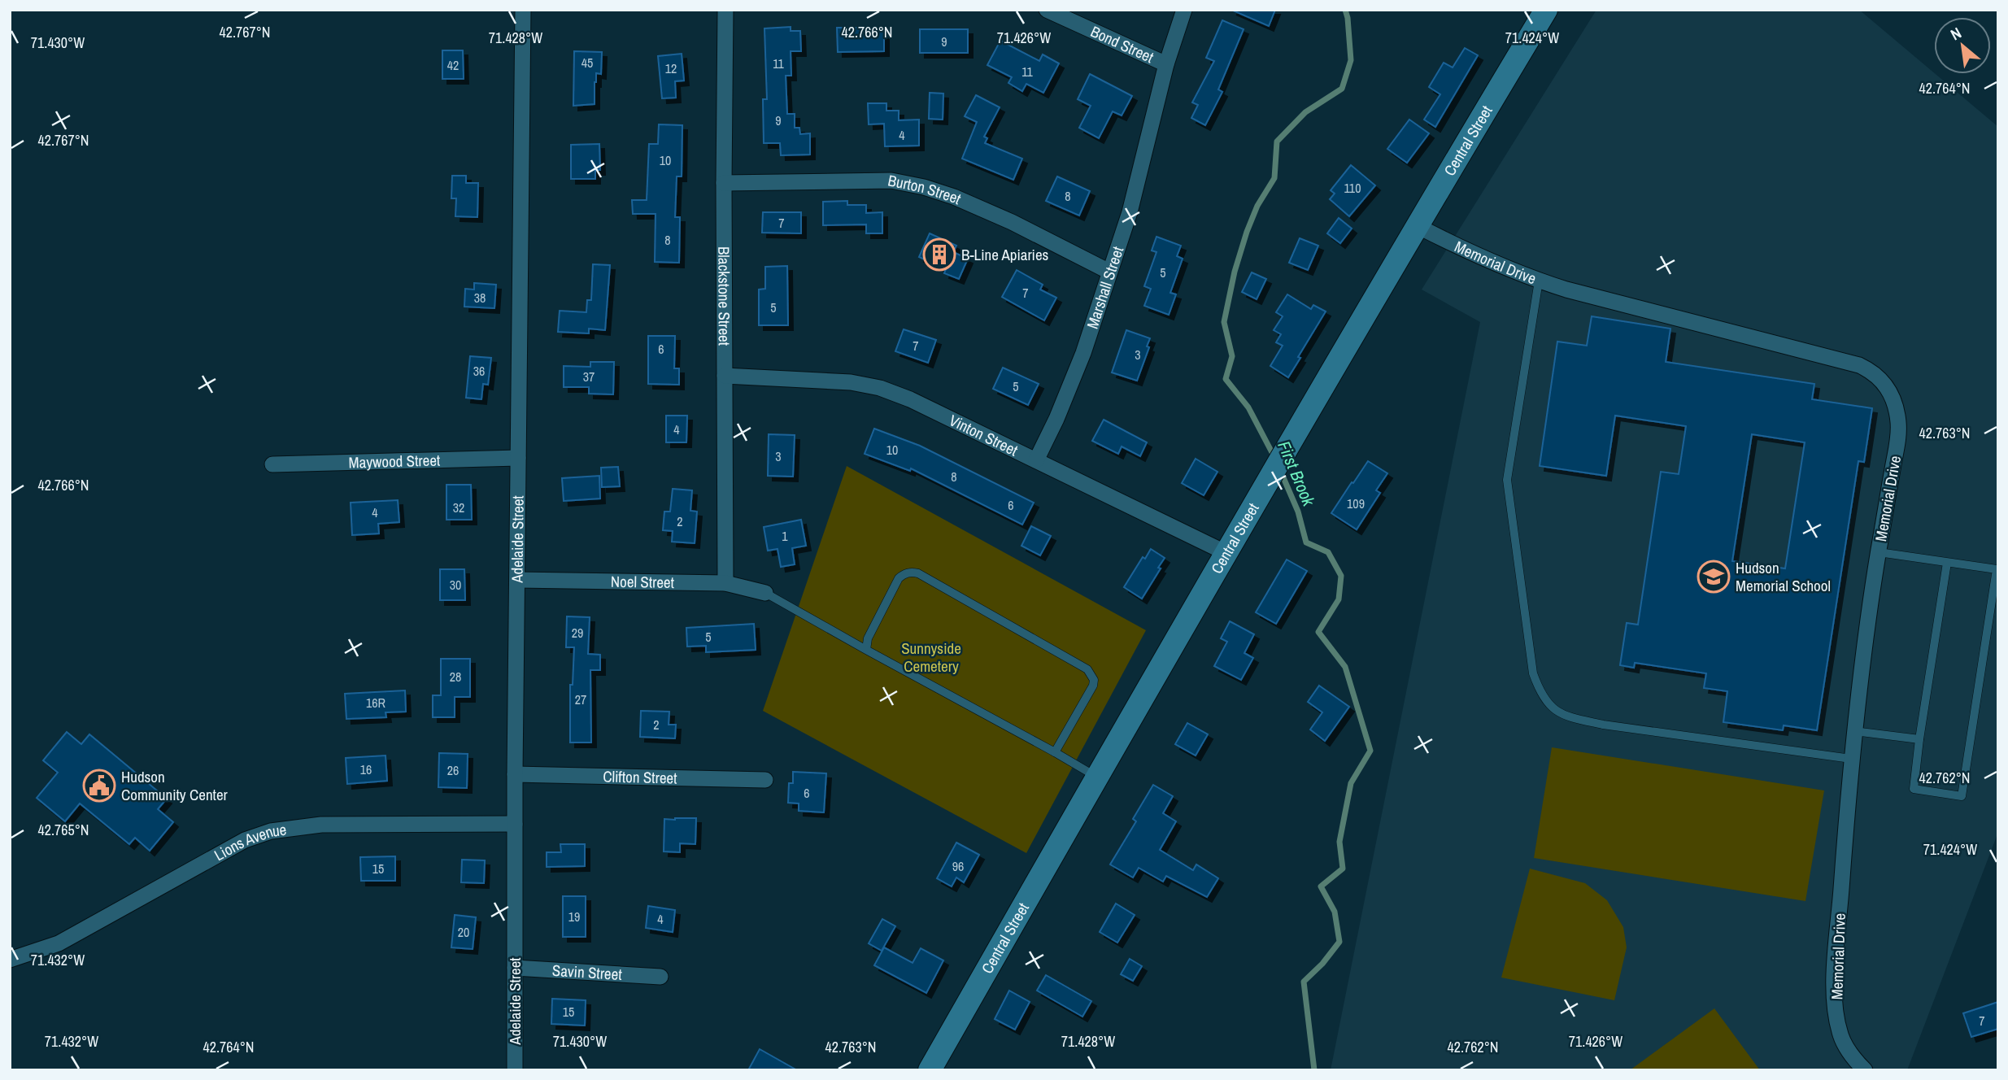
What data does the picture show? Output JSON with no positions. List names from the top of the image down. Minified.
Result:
{"streets":{"street":["Bond Street","Central Street","Burton Street","Memorial Drive","Marshall Street","Blackstone Street","Vinton Street","Maywood Street","Adelaide Street","Noel Street","Clifton Street","Lions Avenue","Savin Street"]},"crossings":[["Bond Street","Marshall Street"],["Central Street","Memorial Drive"],["Central Street","Vinton Street"],["Burton Street","Marshall Street"],["Burton Street","Blackstone Street"],["Marshall Street","Vinton Street"],["Blackstone Street","Vinton Street"],["Blackstone Street","Noel Street"],["Maywood Street","Adelaide Street"],["Adelaide Street","Noel Street"],["Adelaide Street","Clifton Street"],["Adelaide Street","Lions Avenue"],["Adelaide Street","Savin Street"]],"water":["First Brook"],"parks":["Sunnyside Cemetery"],"places":{"building":["B-Line Apiaries"],"school or university":["Hudson Memorial School"],"public building":["Hudson Community Center"]},"house_numbers":["9","45","11","42","12","11","9","4","10","110","8","7","8","5","7","38","5","7","6","3","36","37","5","4","10","3","8","109","6","32","4","2","1","30","29","5","28","27","16R","2","16","26","6","96","15","19","4","20","15","7"],"north":"top left","coordinates":["42.767°N","42.766°N","71.428°W","71.426°W","71.424°W","71.430°W","42.764°N","42.763°N","42.762°N","42.765°N","71.432°W"]}
